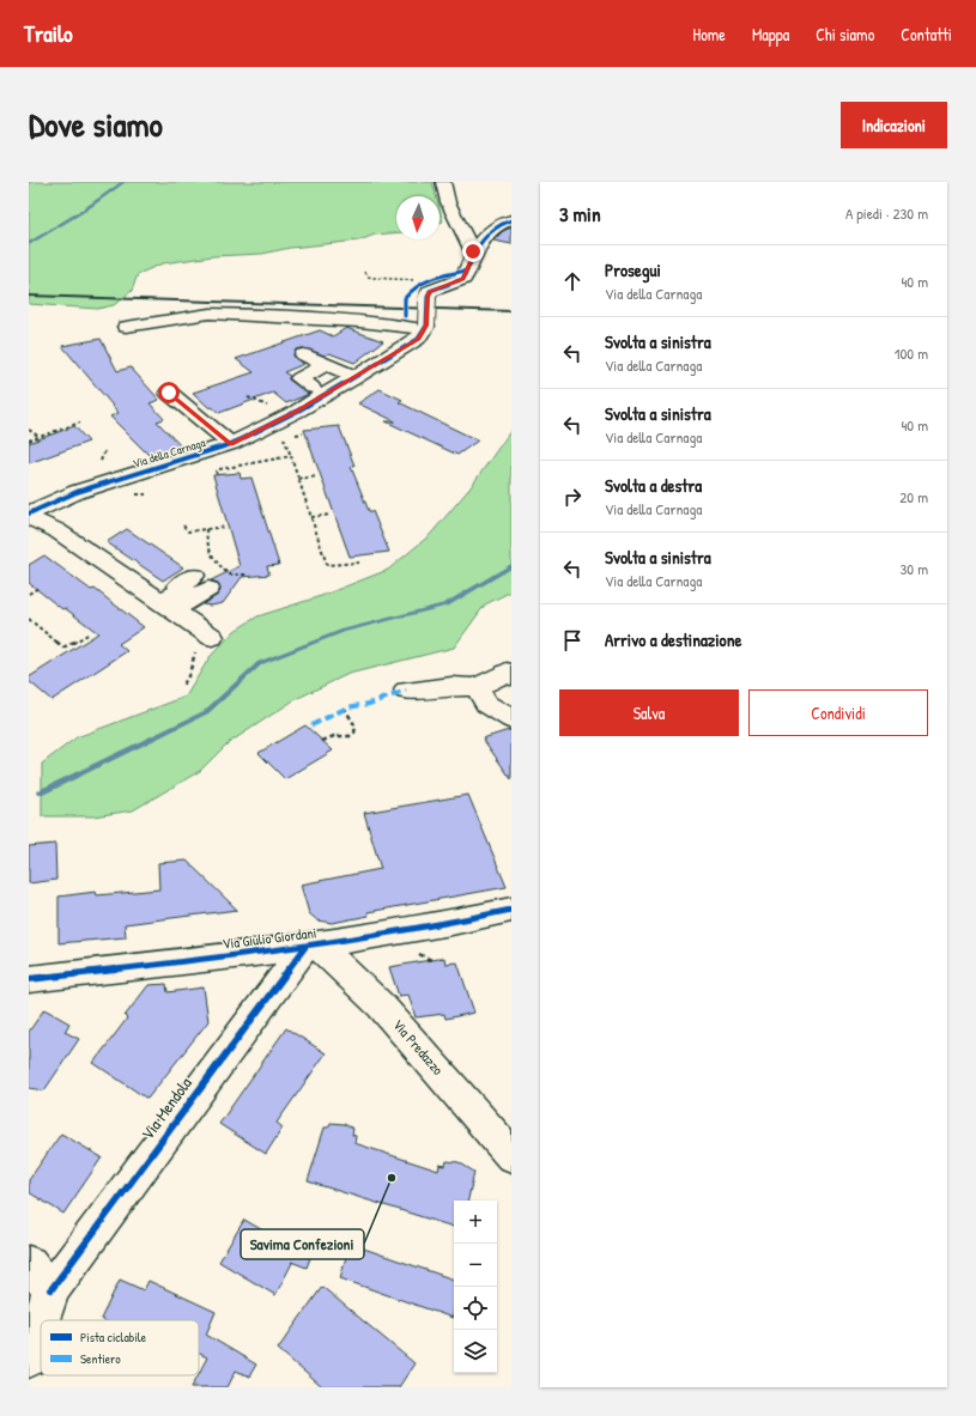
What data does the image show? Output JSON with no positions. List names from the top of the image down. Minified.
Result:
{"streets":{"street":["Via della Carnaga","Via Giulio Giordani","Via Predazzo","Via Mendola"]},"crossings":[["Via Giulio Giordani","Via Predazzo"],["Via Giulio Giordani","Via Mendola"],["Via Predazzo","Via Mendola"]],"places":["Savima Confezioni"],"legend":["Pista ciclabile","Sentiero"],"north":"bottom","page":{"header":"Trailo","nav":["Home","Mappa","Chi siamo","Contatti"],"title":"Dove siamo","buttons":["Indicazioni",["Salva","Condividi"]],"heading":["3 min","A piedi · 230 m"],"list":[["Prosegui","Via della Carnaga","40 m"],["Svolta a sinistra","Via della Carnaga","100 m"],["Svolta a sinistra","Via della Carnaga","40 m"],["Svolta a destra","Via della Carnaga","20 m"],["Svolta a sinistra","Via della Carnaga","30 m"],"Arrivo a destinazione"],"map_buttons":["+","−"]}}
